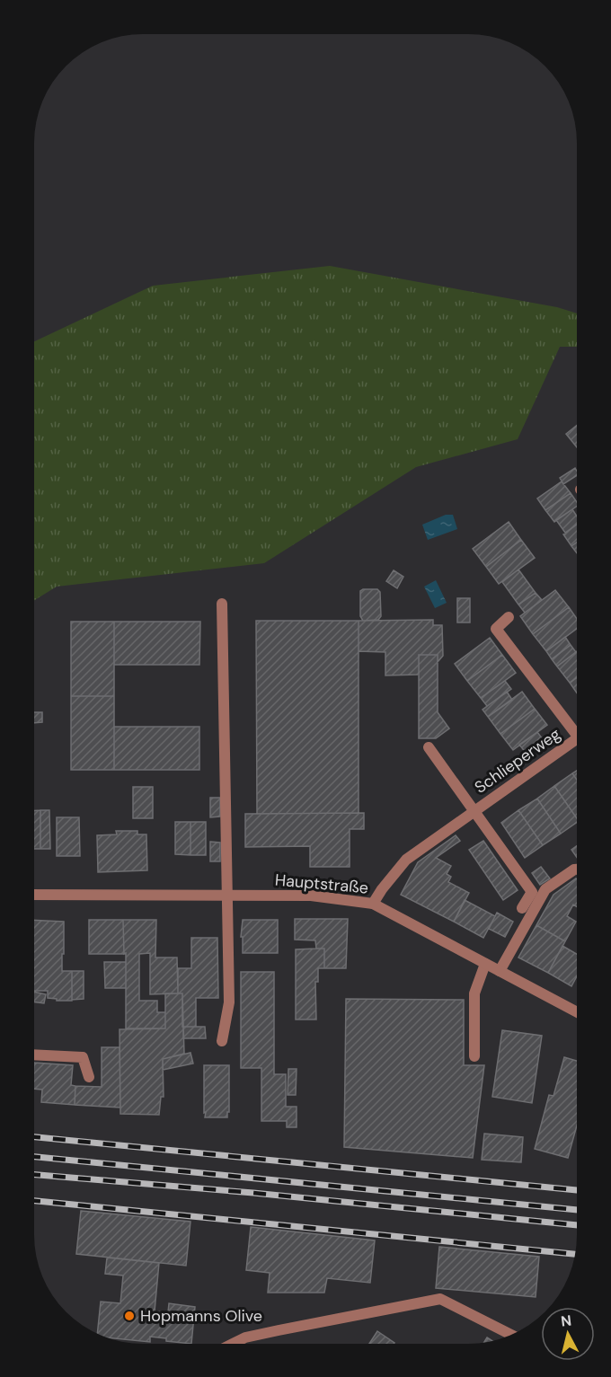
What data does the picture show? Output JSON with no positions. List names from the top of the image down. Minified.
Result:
{"streets":{"street":["Schlieperweg","Hauptstraße"]},"crossings":[["Schlieperweg","Hauptstraße"]],"places":["Hopmanns Olive"],"north":"top"}
